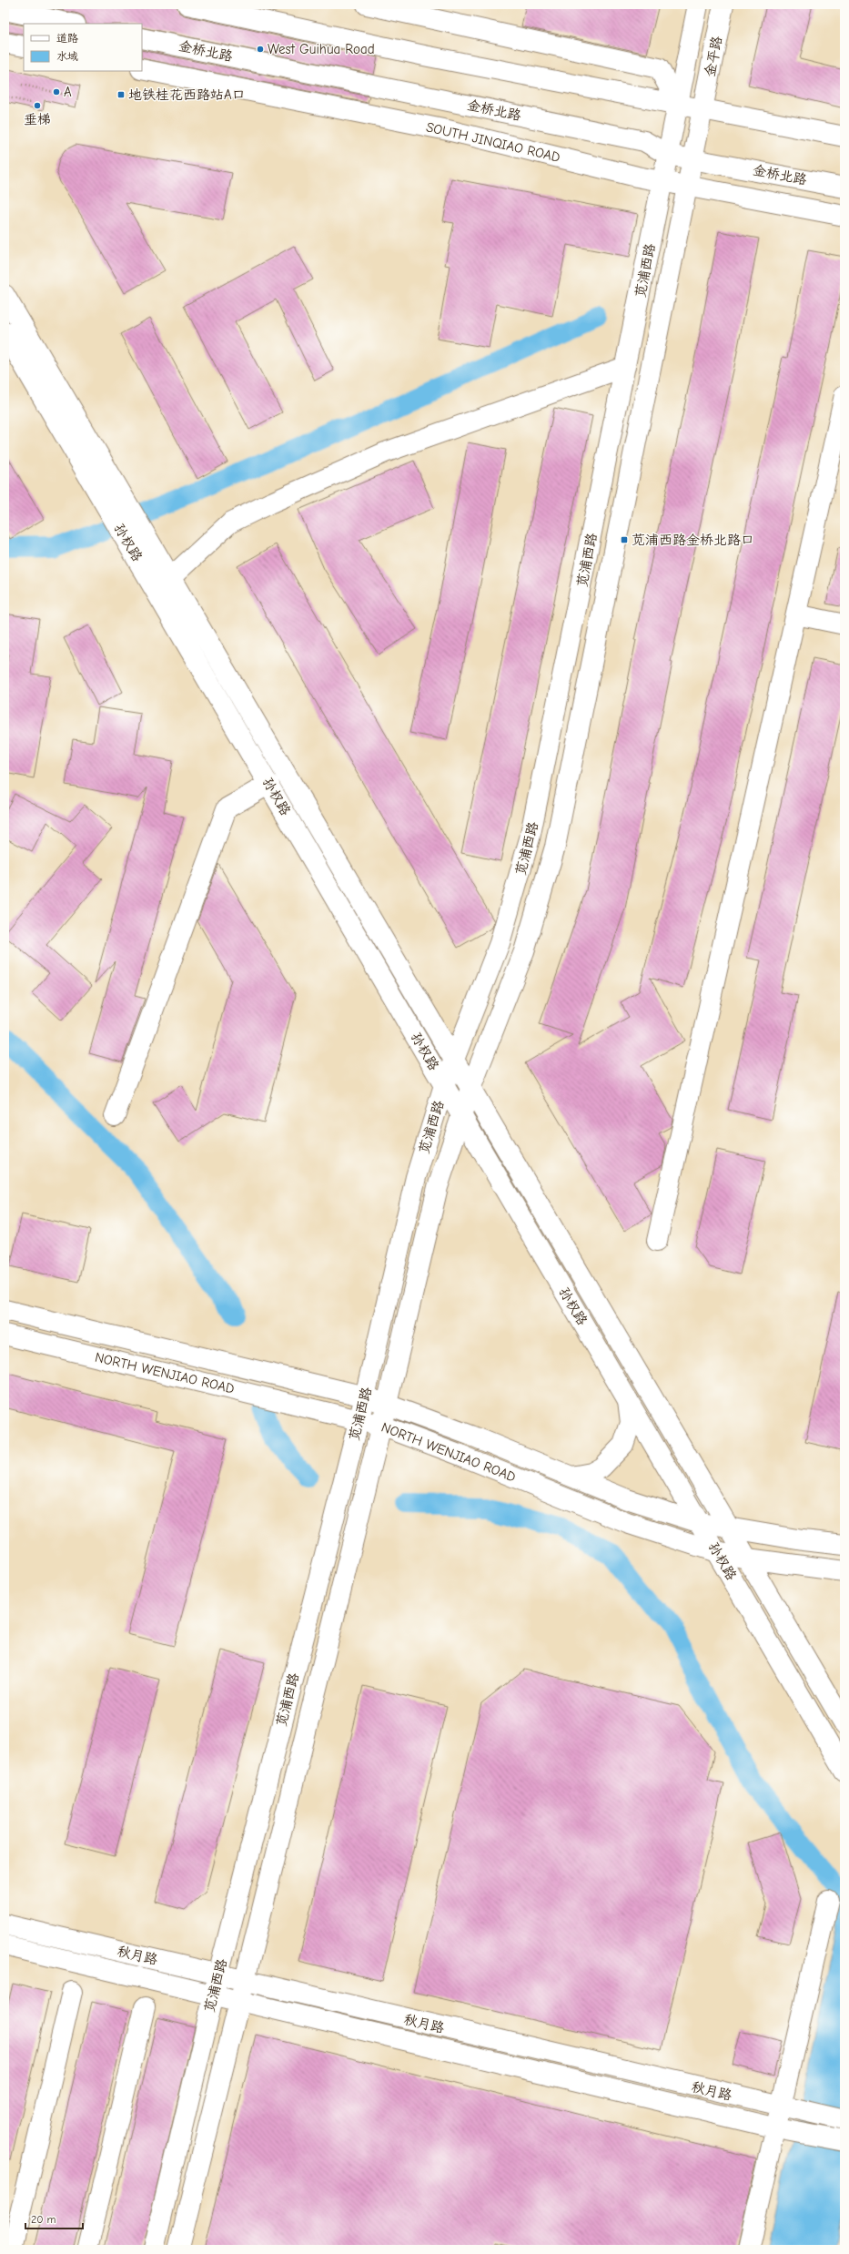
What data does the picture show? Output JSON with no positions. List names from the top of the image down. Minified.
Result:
{"streets":{"street":["金桥北路","金平路","SOUTH JINQIAO ROAD","苋浦西路","孙权路","NORTH WENJIAO ROAD","秋月路"]},"crossings":[["金桥北路","苋浦西路"],["金平路","苋浦西路"],["SOUTH JINQIAO ROAD","苋浦西路"],["苋浦西路","孙权路"],["苋浦西路","NORTH WENJIAO ROAD"],["苋浦西路","秋月路"],["孙权路","NORTH WENJIAO ROAD"]],"places":{"other":["West Guihua Road","A","垂梯"],"transit":["地铁桂花西路站A口","苋浦西路金桥北路口"]},"legend":["道路","水域"],"scale_bar":"20 m"}
